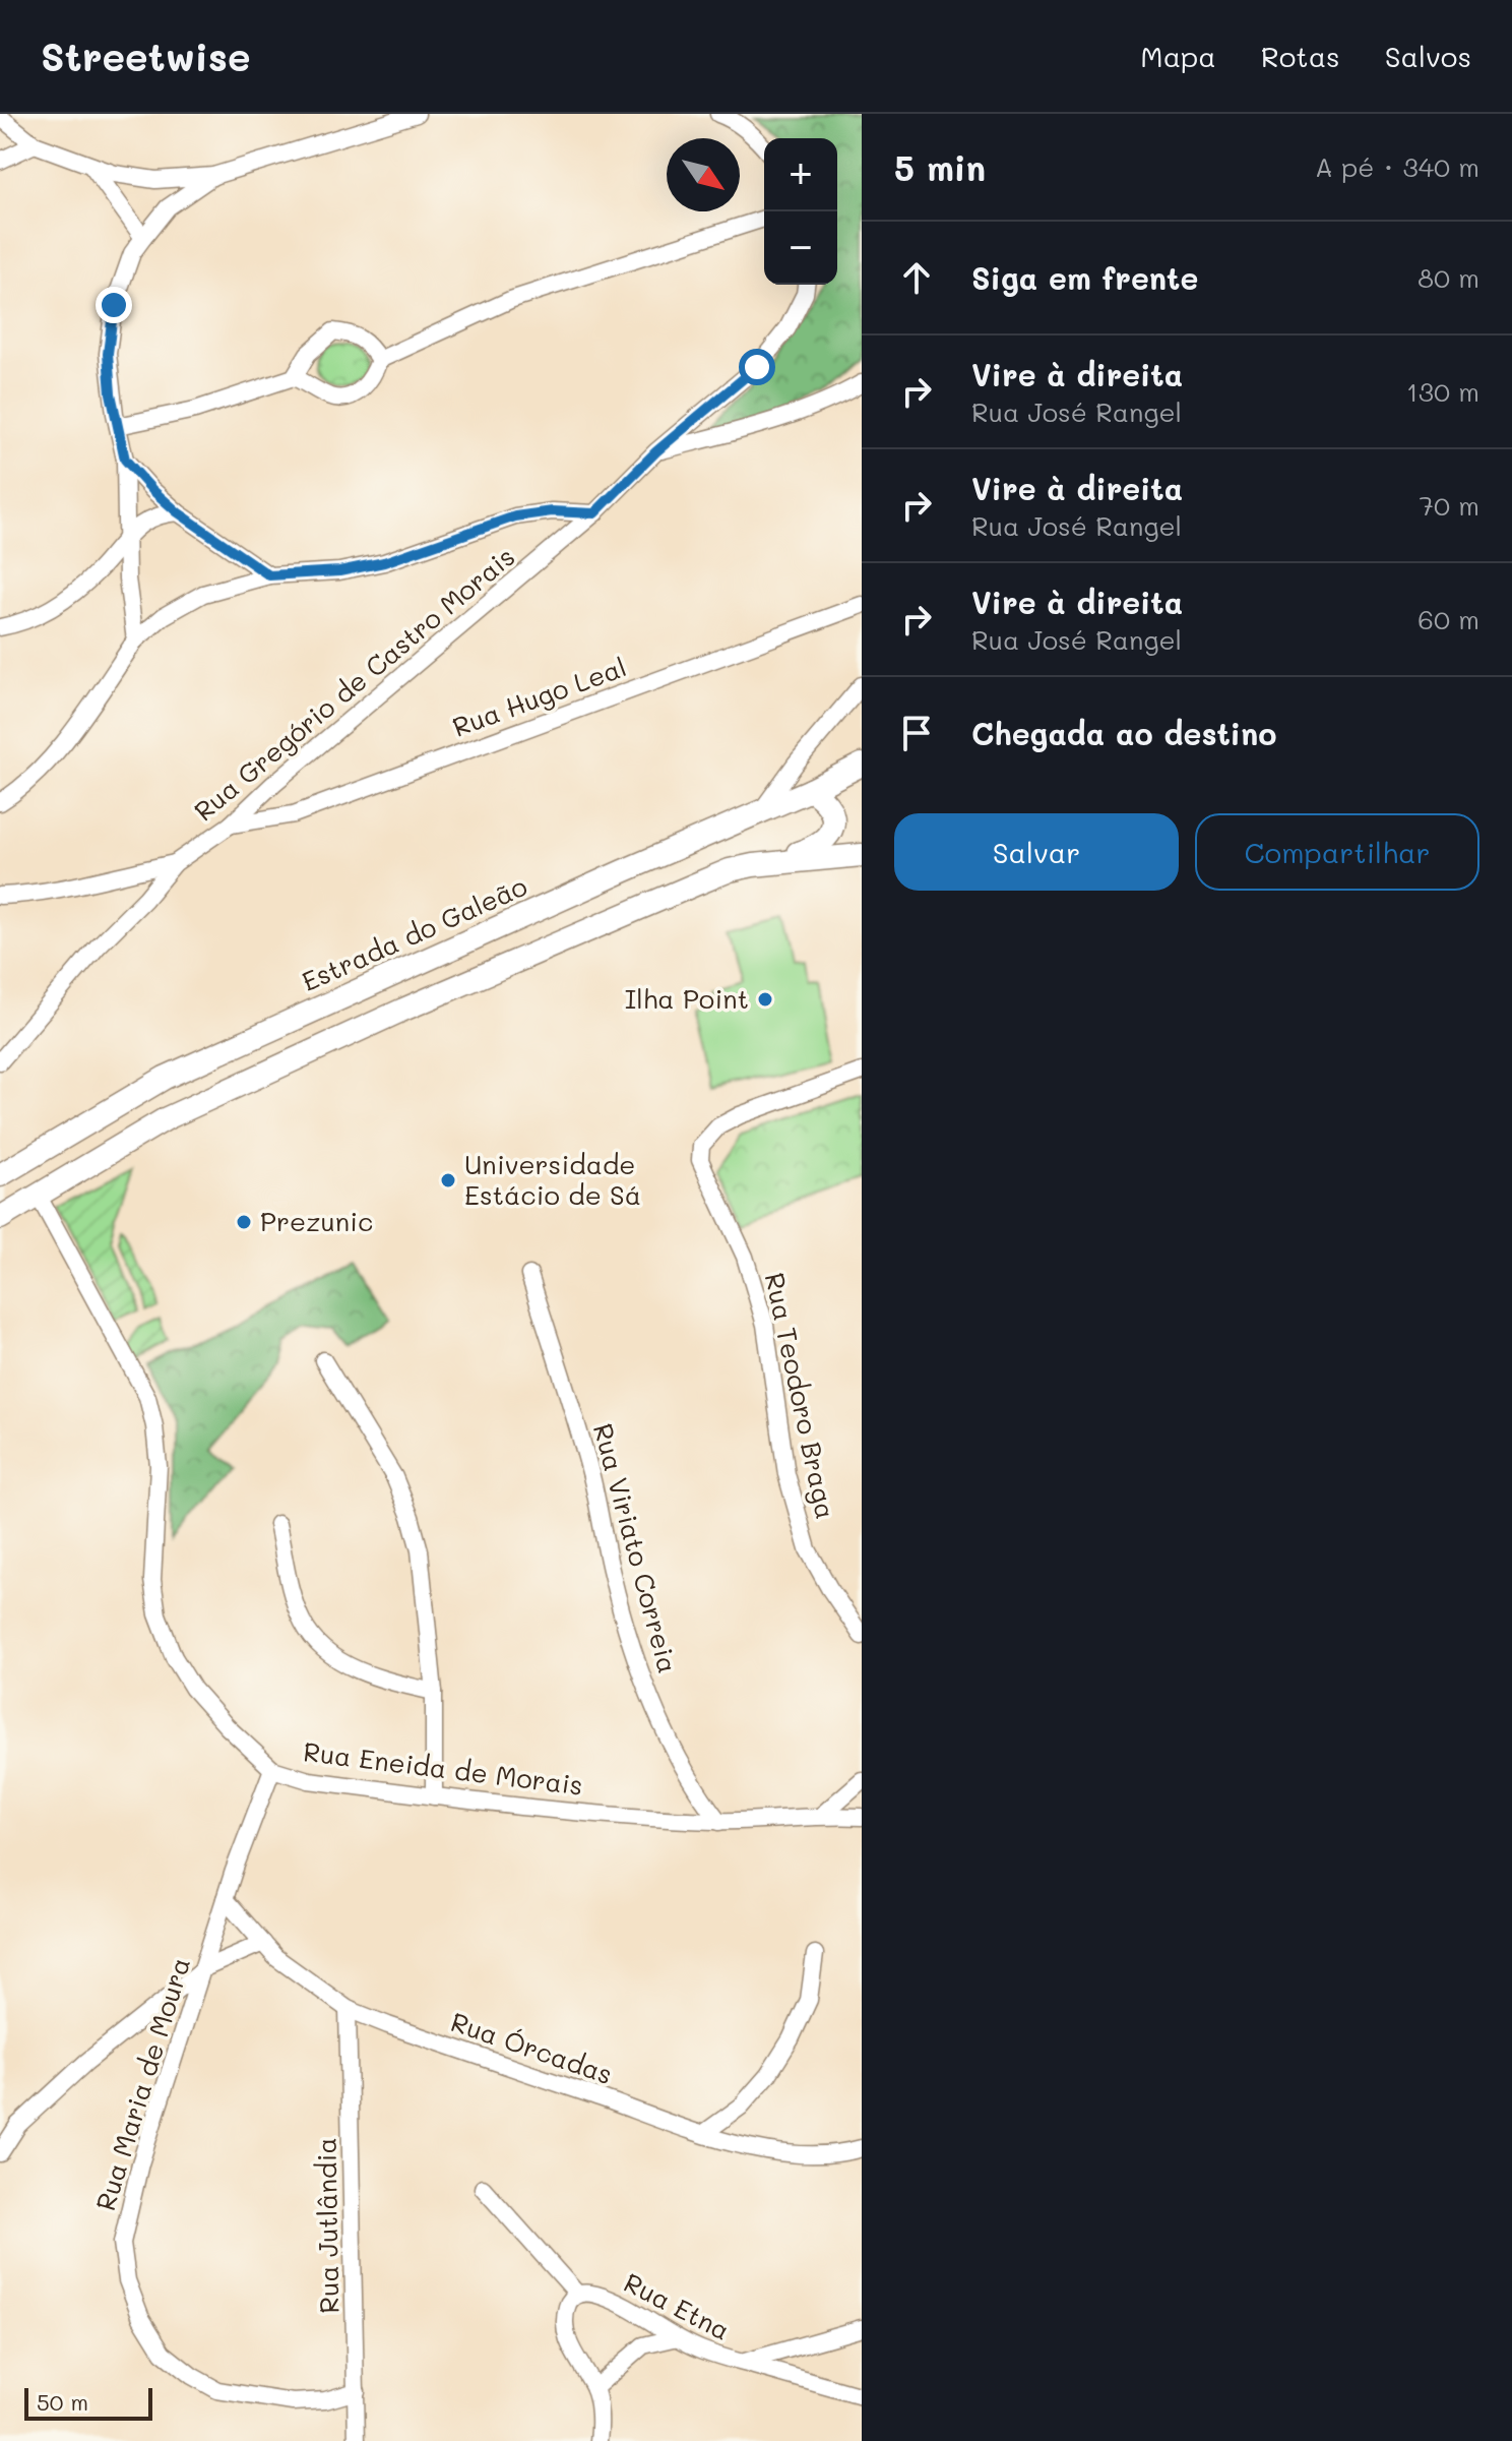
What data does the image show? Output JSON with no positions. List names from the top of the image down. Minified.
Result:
{"streets":{"main road":["Estrada do Galeão"],"street":["Rua Gregório de Castro Morais","Rua Hugo Leal","Rua Teodoro Braga","Rua Viriato Correia","Rua Eneida de Morais","Rua Órcadas","Rua Maria de Moura","Rua Jutlândia","Rua Etna"]},"crossings":[["Rua Gregório de Castro Morais","Rua Hugo Leal"],["Rua Viriato Correia","Rua Eneida de Morais"],["Rua Eneida de Morais","Rua Maria de Moura"],["Rua Órcadas","Rua Maria de Moura"],["Rua Órcadas","Rua Jutlândia"],["Rua Maria de Moura","Rua Jutlândia"]],"places":["Ilha Point","Universidade Estácio de Sá","Prezunic"],"scale_bar":"50 m","north":"bottom right","page":{"header":"Streetwise","nav":["Mapa","Rotas","Salvos"],"heading":["5 min","A pé · 340 m"],"map_buttons":["+","−"],"list":[["Siga em frente","80 m"],["Vire à direita","Rua José Rangel","130 m"],["Vire à direita","Rua José Rangel","70 m"],["Vire à direita","Rua José Rangel","60 m"],"Chegada ao destino"],"buttons":["Salvar","Compartilhar"],"scale":"50 m"}}
